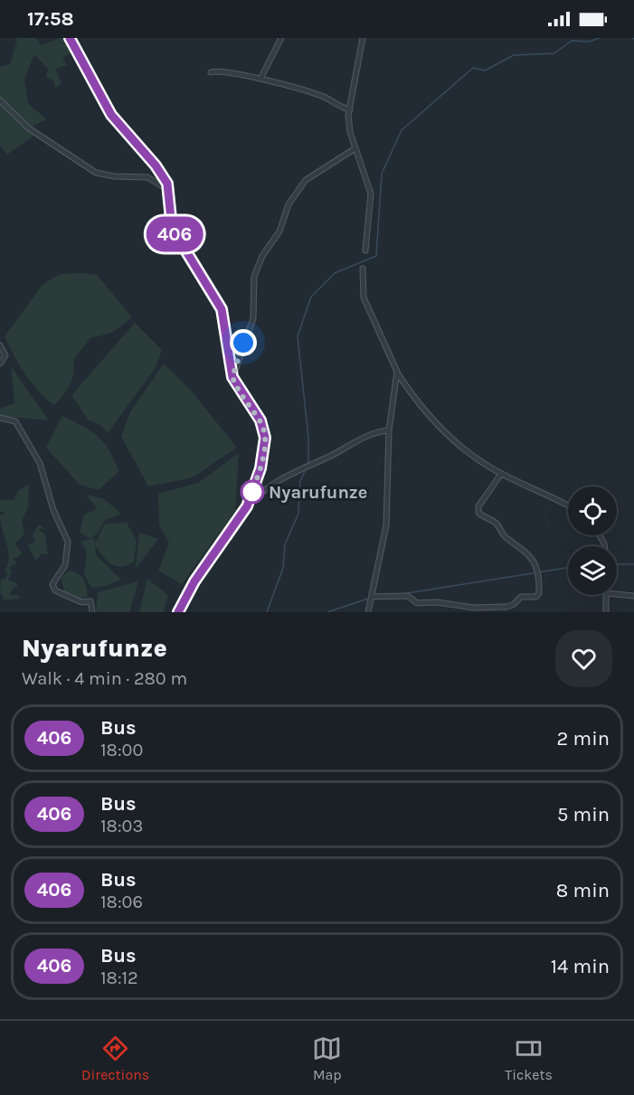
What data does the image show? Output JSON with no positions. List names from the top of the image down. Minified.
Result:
{"places":["Nyarufunze"],"lines":["bus line 406"],"page":{"status":"17:58","on_map":"406","heading":["Nyarufunze","Walk · 4 min · 280 m"],"list":[{"mark":"406","name":"Bus","note":"18:00","value":"2 min"},{"mark":"406","name":"Bus","note":"18:03","value":"5 min"},{"mark":"406","name":"Bus","note":"18:06","value":"8 min"},{"mark":"406","name":"Bus","note":"18:12","value":"14 min"}],"tabs":["Directions","Map","Tickets"]}}
